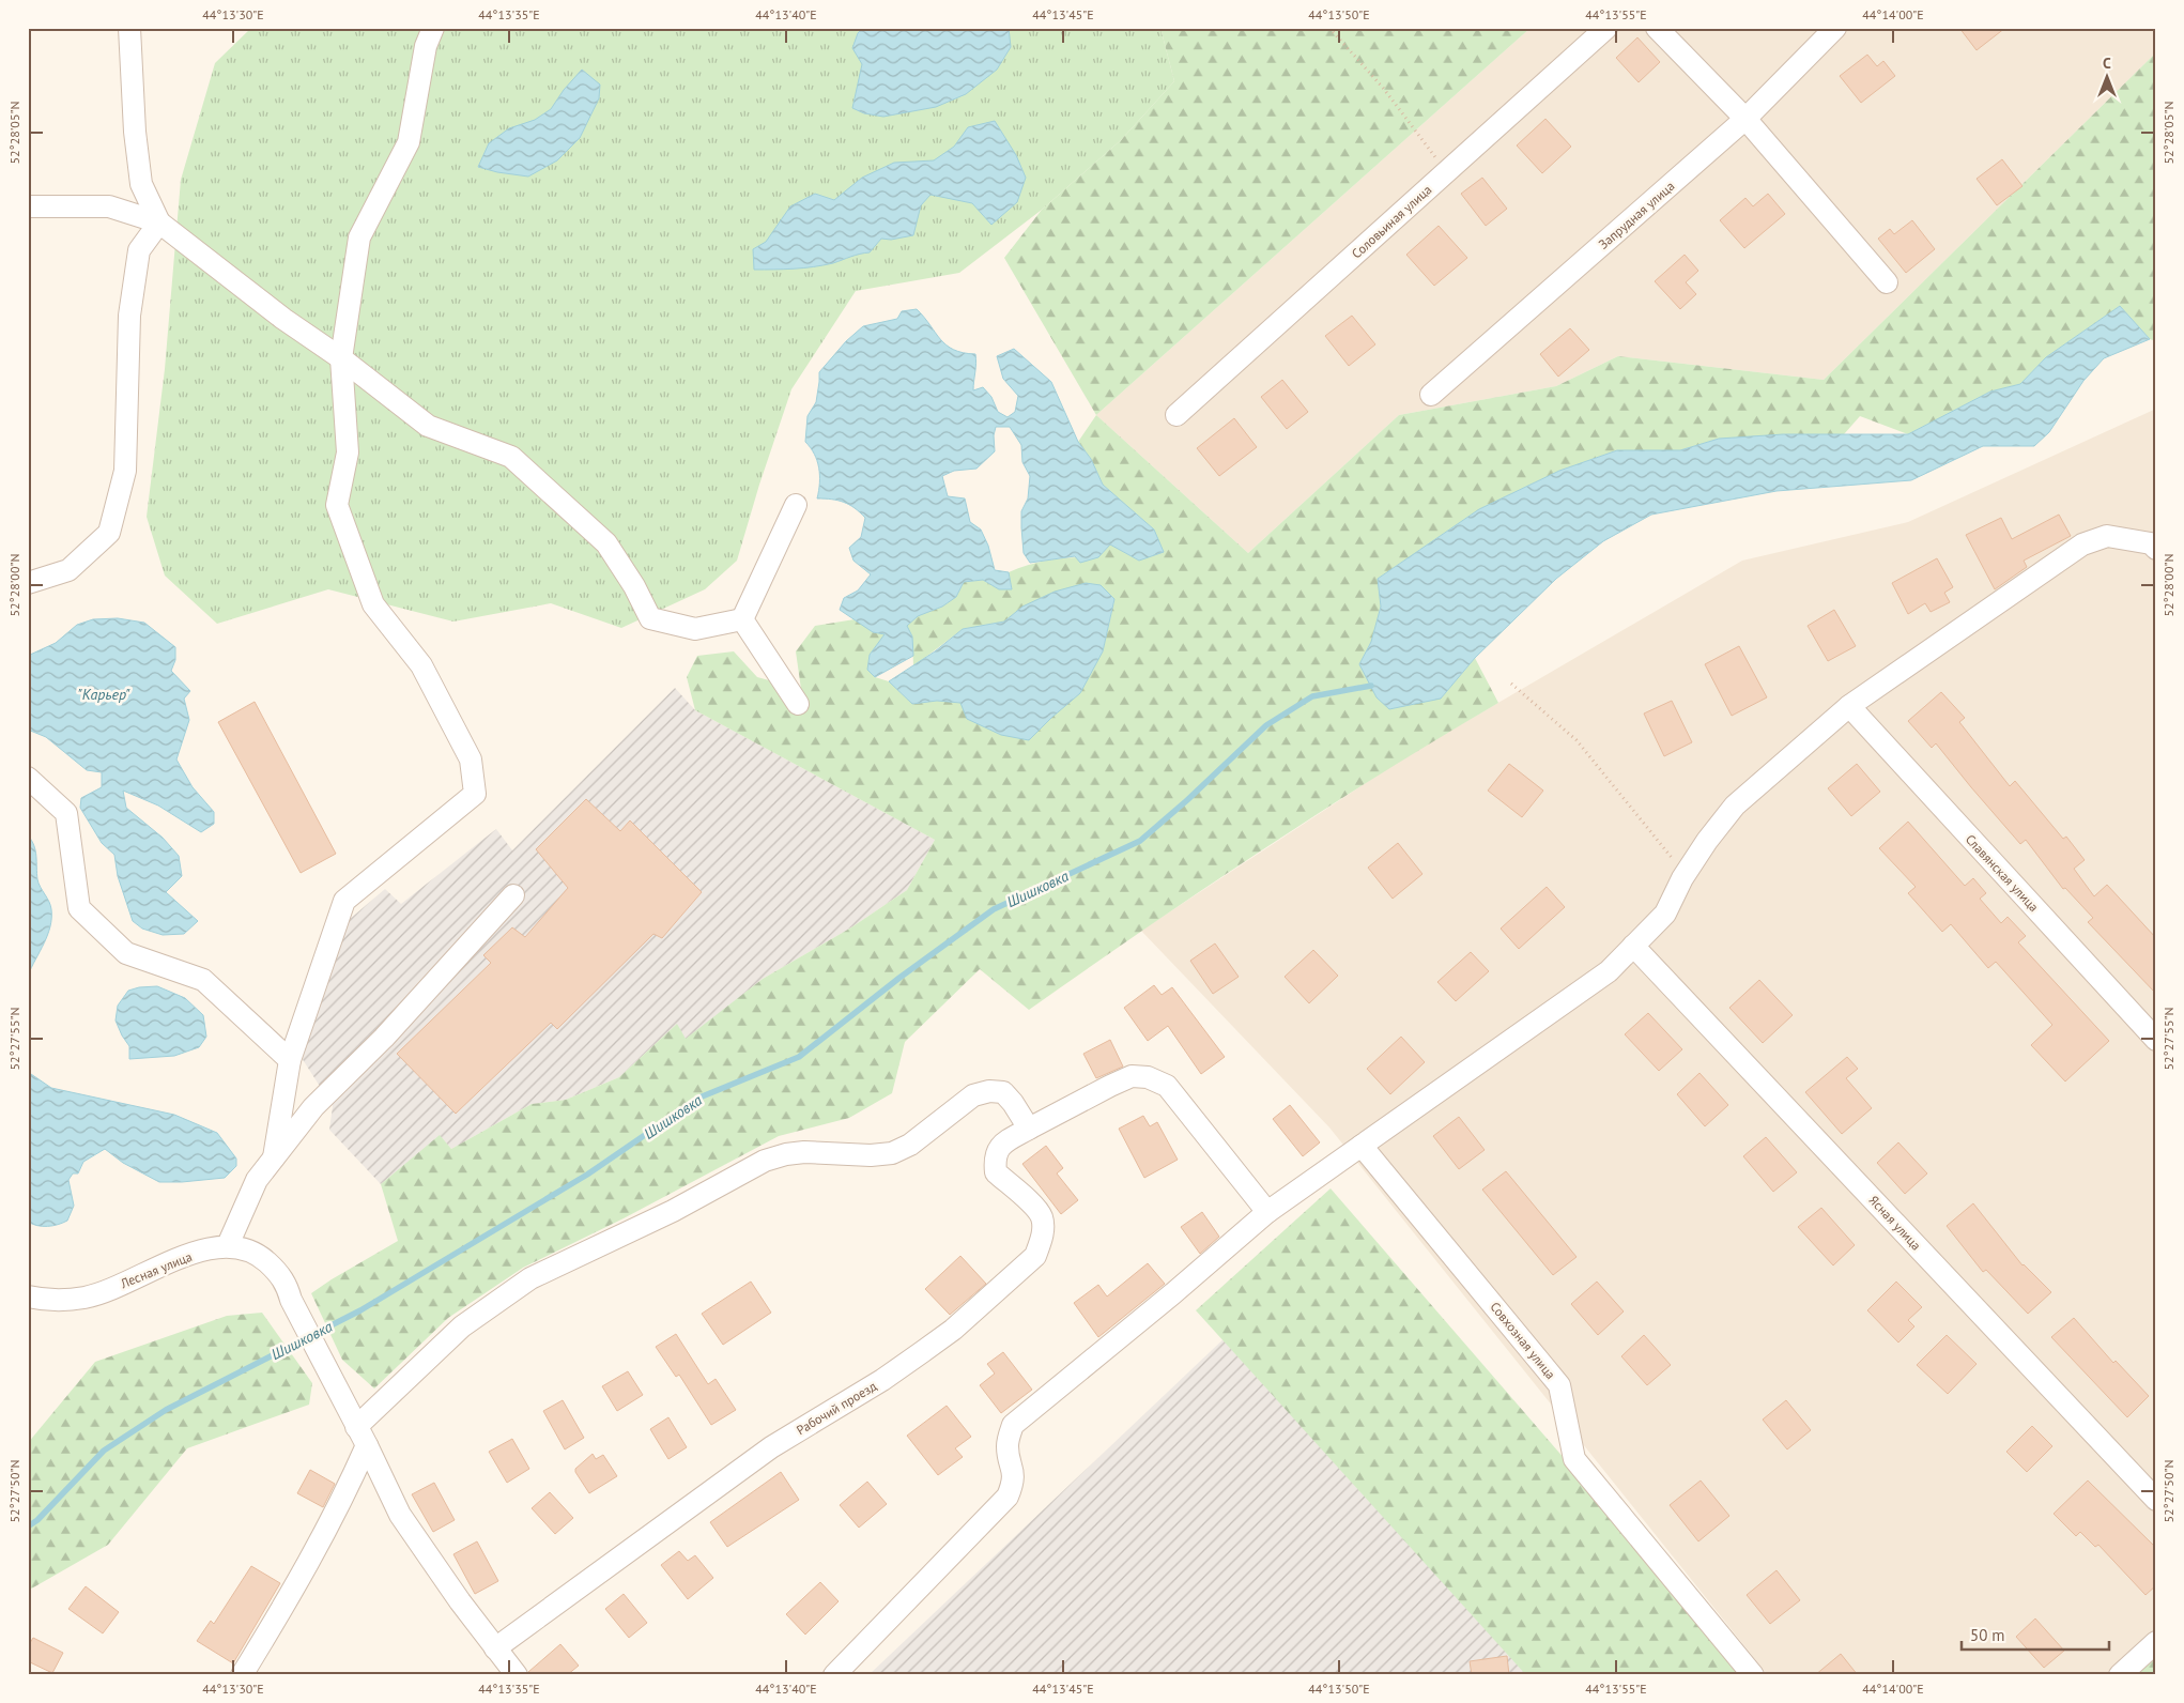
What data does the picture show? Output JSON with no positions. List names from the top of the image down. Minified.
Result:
{"streets":{"street":["Запрудная улица","Соловьиная улица","Славянская улица","Ясная улица","Лесная улица","Совхозная улица","Рабочий проезд"]},"water":["\"Карьер\"","Шишковка"],"scale_bar":"50 m","north":"top","coordinates":["44°13'30\"E","44°13'35\"E","44°13'40\"E","44°13'45\"E","44°13'50\"E","44°13'55\"E","44°14'00\"E","52°28'05\"N","52°28'00\"N","52°27'55\"N","52°27'50\"N"]}
